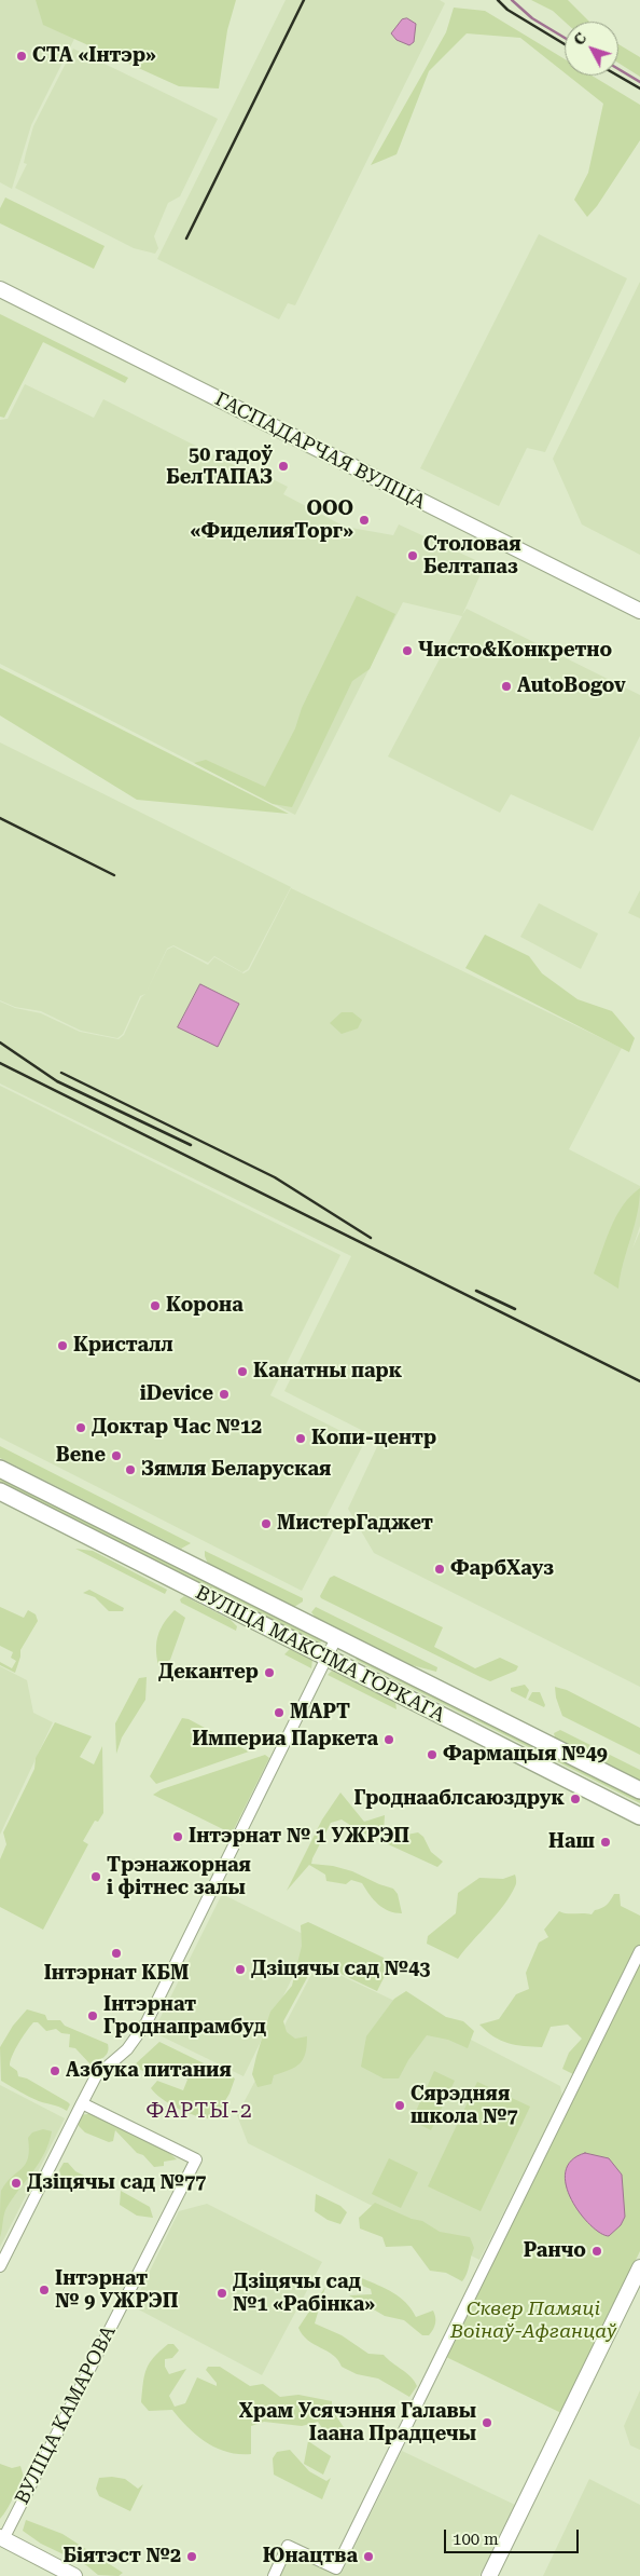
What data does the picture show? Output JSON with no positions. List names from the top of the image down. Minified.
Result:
{"streets":{"main road":["ВУЛІЦА МАКСІМА ГОРКАГА"],"street":["ГАСПАДАРЧАЯ ВУЛІЦА","ВУЛІЦА КАМАРОВА"]},"districts":["ФАРТЫ-2"],"parks":["Сквер Памяці Воінаў-Афганцаў"],"places":["СТА «Інтэр»","50 гадоў БелТАПАЗ","ООО «ФиделияТорг»","Столовая Белтапаз","Чисто&Конкретно","AutoBogov","Корона","Кристалл","Канатны парк","iDevice","Доктар Час №12","Копи-центр","Bene","Зямля Беларуская","МистерГаджет","ФарбХауз","Декантер","МАРТ","Империа Паркета","Фармацыя №49","Гроднааблсаюздрук","Інтэрнат № 1 УЖРЭП","Наш","Трэнажорная і фітнес залы","Інтэрнат КБМ","Дзіцячы сад №43","Інтэрнат Гроднапрамбуд","Азбука питания","Сярэдняя школа №7","Дзіцячы сад №77","Ранчо","Інтэрнат № 9 УЖРЭП","Дзіцячы сад №1 «Рабінка»","Храм Усячэння Галавы Іаана Прадцечы","Біятэст №2","Юнацтва"],"scale_bar":"100 m","north":"top left"}
